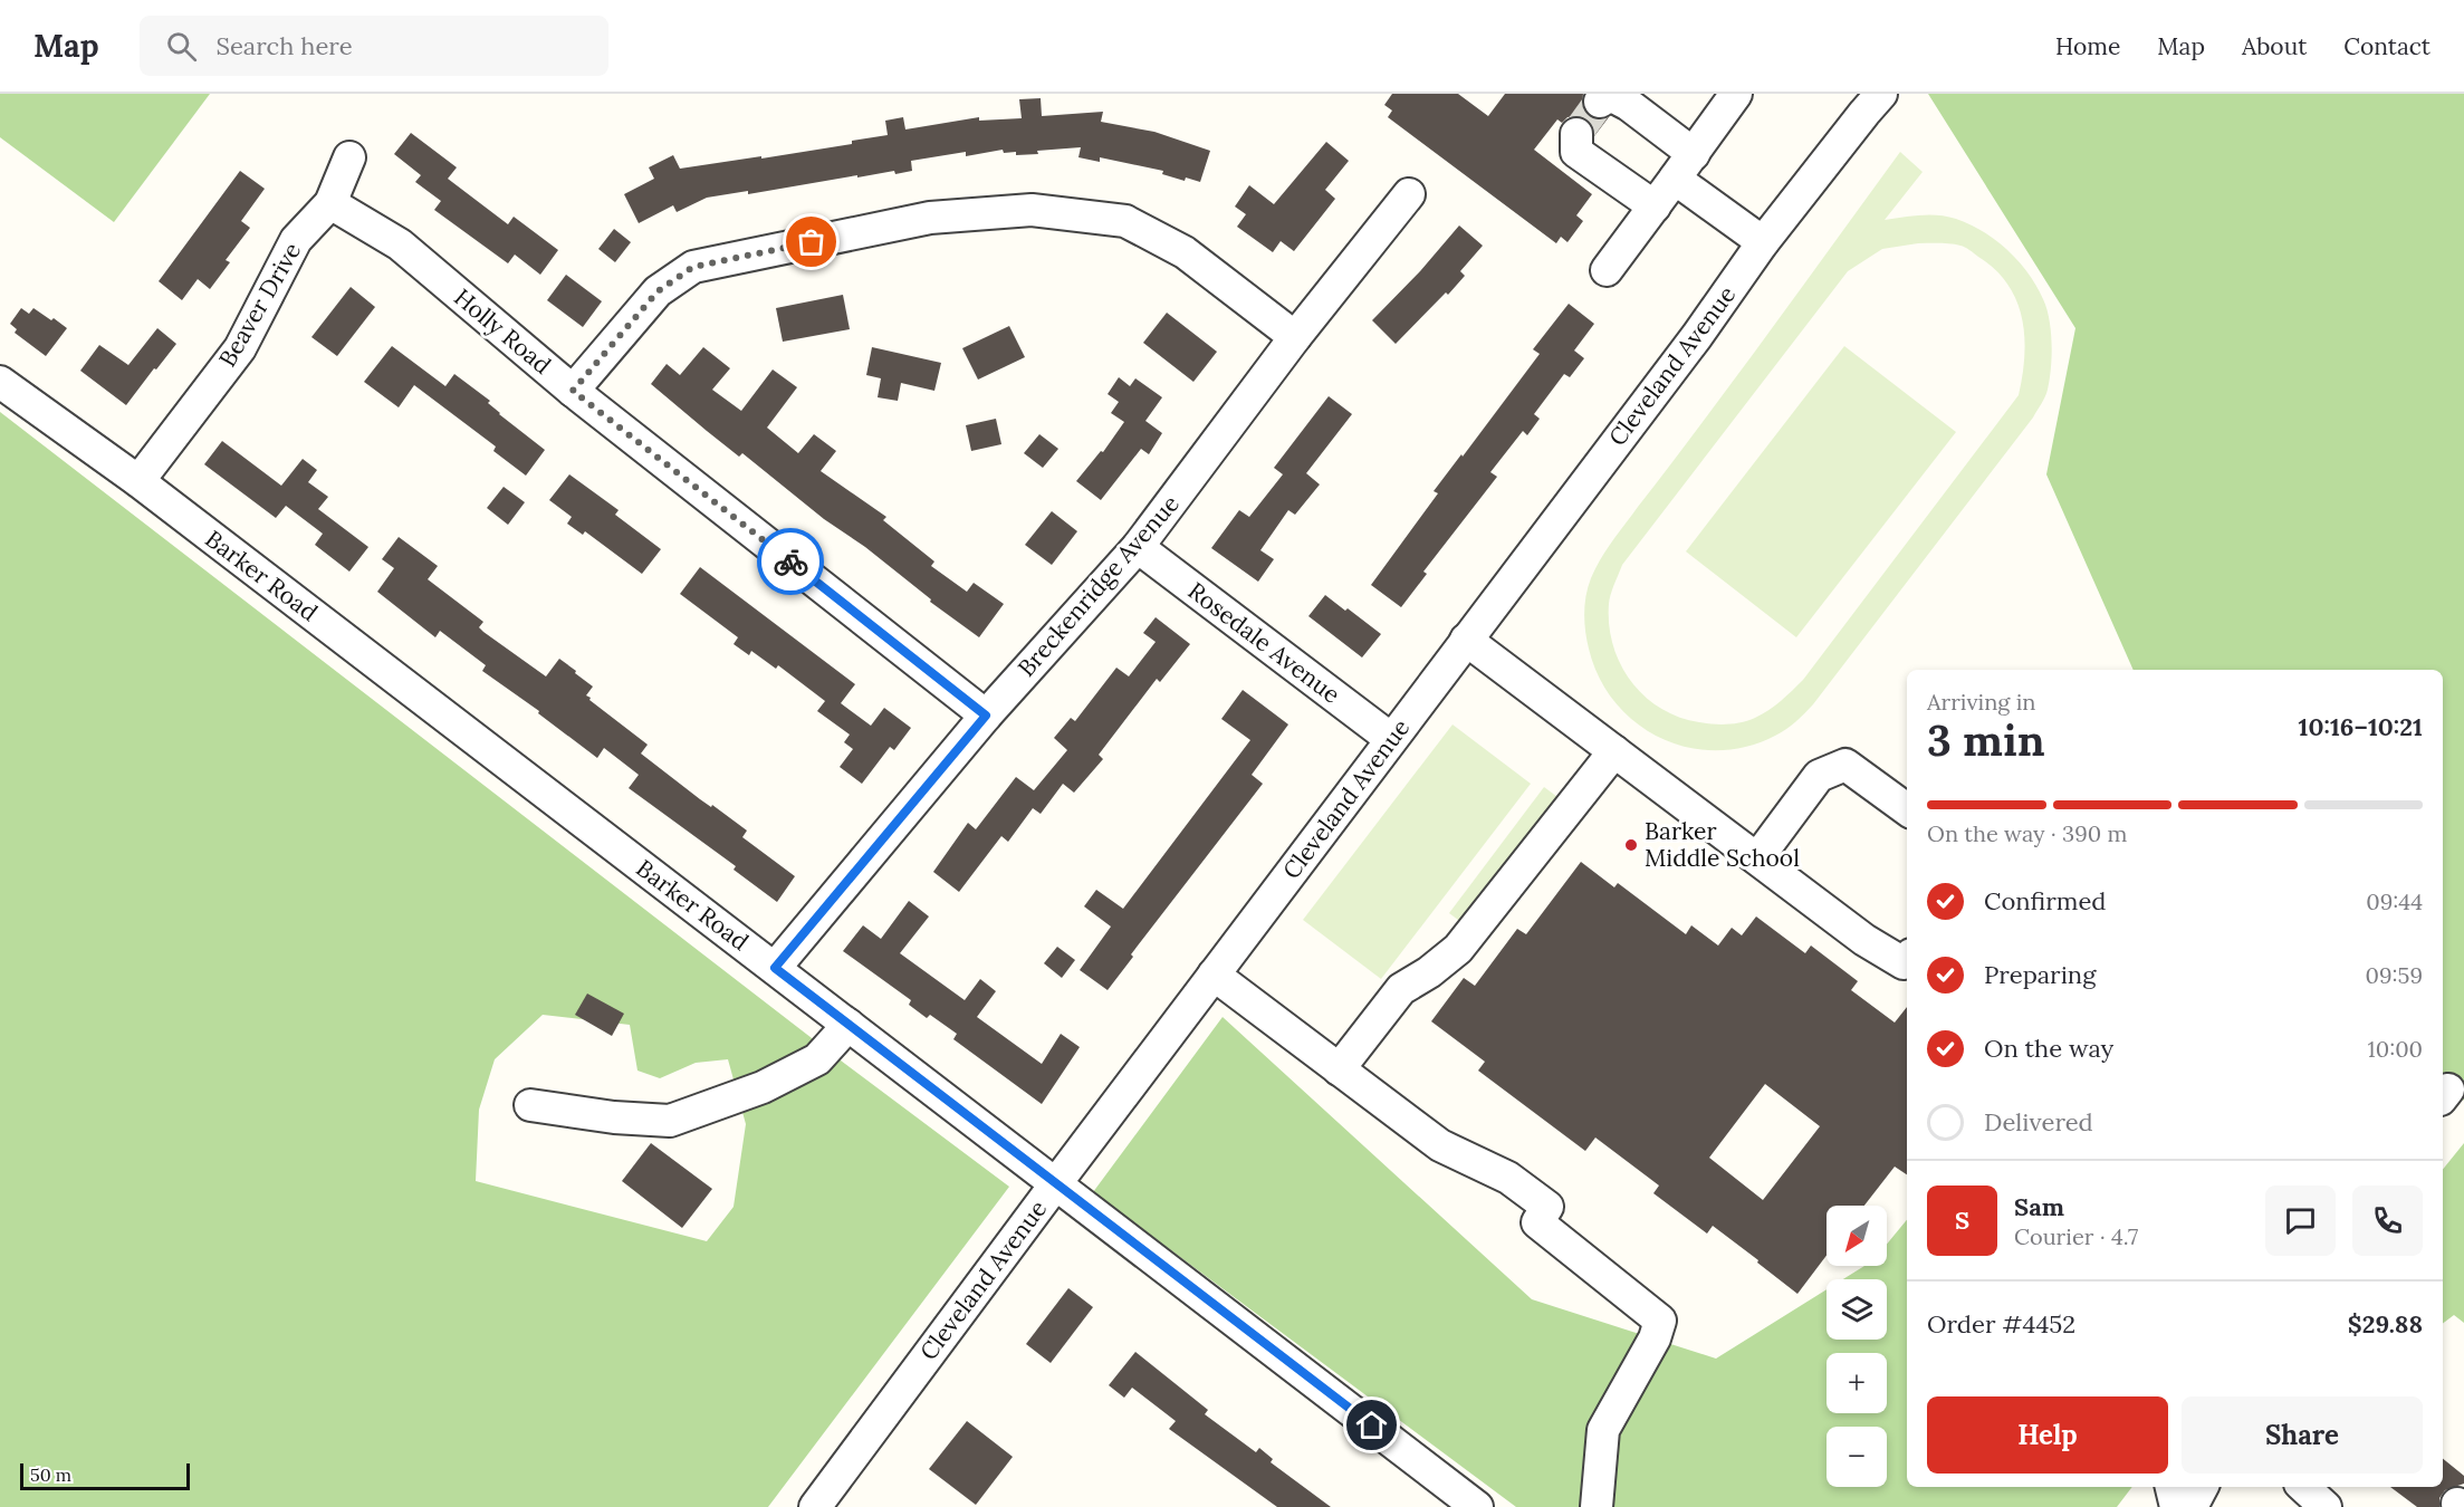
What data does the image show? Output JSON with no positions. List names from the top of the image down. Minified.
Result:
{"streets":{"street":["Beaver Drive","Holly Road","Cleveland Avenue","Barker Road","Breckenridge Avenue","Rosedale Avenue"]},"crossings":[["Beaver Drive","Holly Road"],["Beaver Drive","Barker Road"],["Holly Road","Breckenridge Avenue"],["Cleveland Avenue","Barker Road"],["Cleveland Avenue","Rosedale Avenue"],["Barker Road","Breckenridge Avenue"],["Breckenridge Avenue","Rosedale Avenue"]],"places":["Barker Middle School"],"scale_bar":"50 m","north":"bottom left","page":{"header":"Map","search":"Search here","nav":["Home","Map","About","Contact"],"heading":["3 min","Arriving in","10:16–10:21"],"panel":["Sam","Courier · 4.7","Order #4452","$29.88"],"bar":"On the way · 390 m","list":[["Confirmed","09:44"],["Preparing","09:59"],["On the way","10:00"],"Delivered"],"round":"S","map_buttons":["+","−"],"buttons":["Help","Share"],"scale":"50 m"}}
